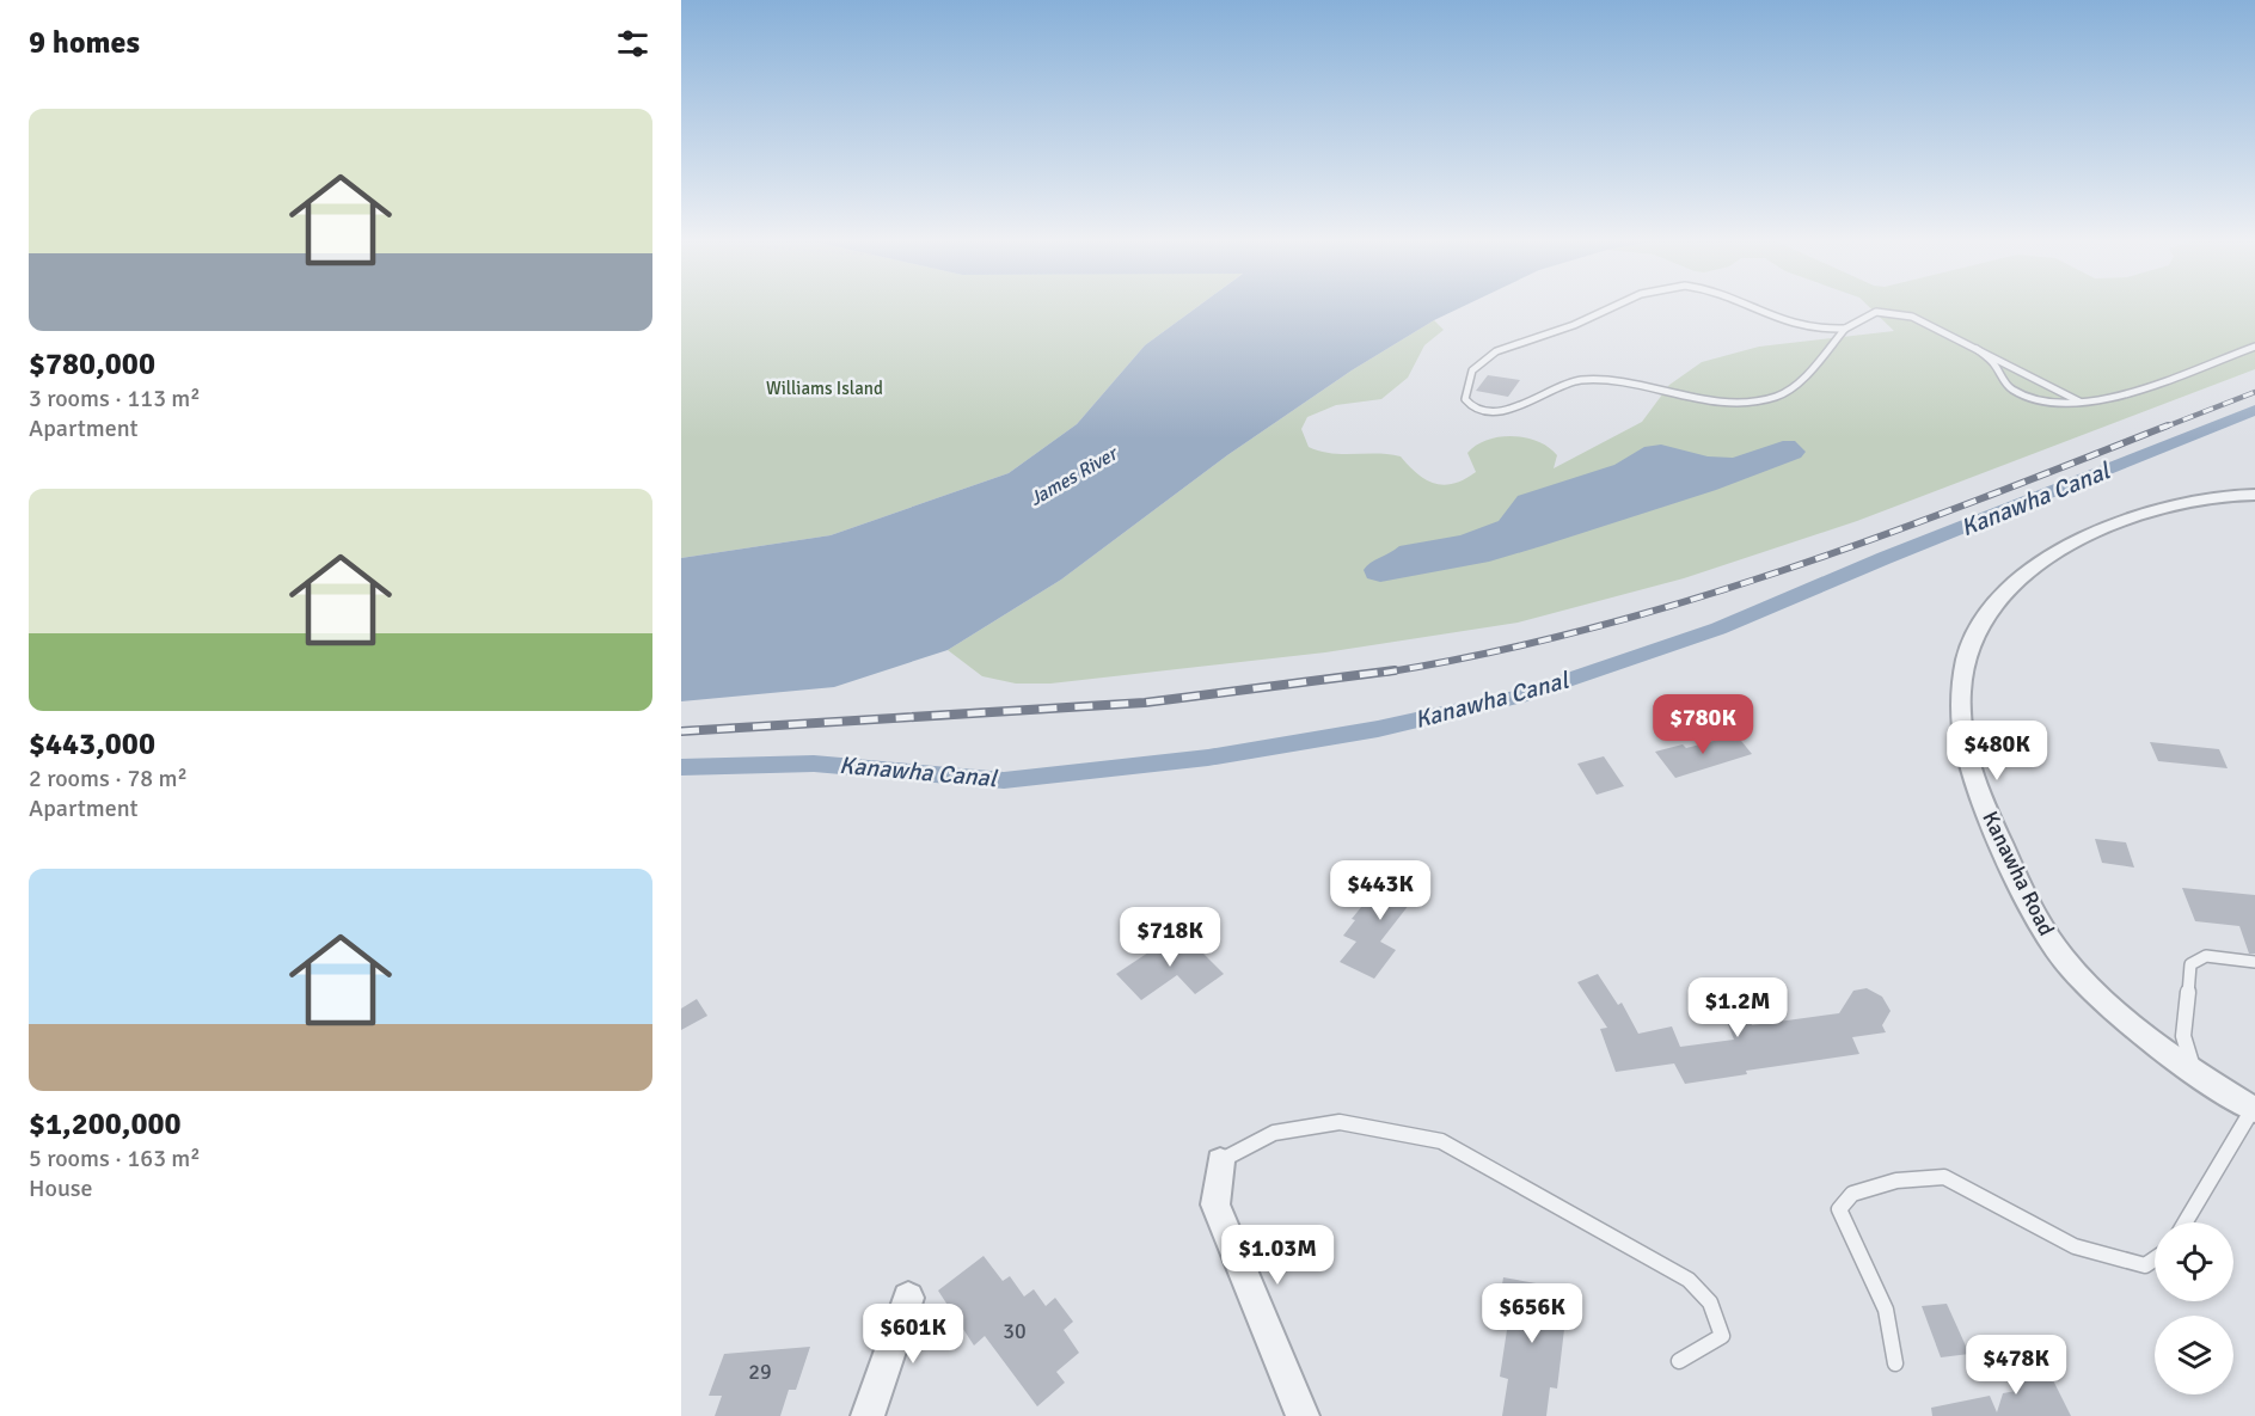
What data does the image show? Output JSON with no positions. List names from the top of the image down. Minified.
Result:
{"streets":{"street":["Kanawha Road"]},"water":["James River","Kanawha Canal"],"parks":["Williams Island"],"house_numbers":["30","29"],"page":{"heading":"9 homes","list":[{"name":"$780,000","note":"3 rooms · 113 m² · Apartment"},{"name":"$443,000","note":"2 rooms · 78 m² · Apartment"},{"name":"$1,200,000","note":"5 rooms · 163 m² · House"}],"price":["$780K","$480K","$443K","$718K","$1.2M","$1.03M","$656K","$601K","$478K"]}}
